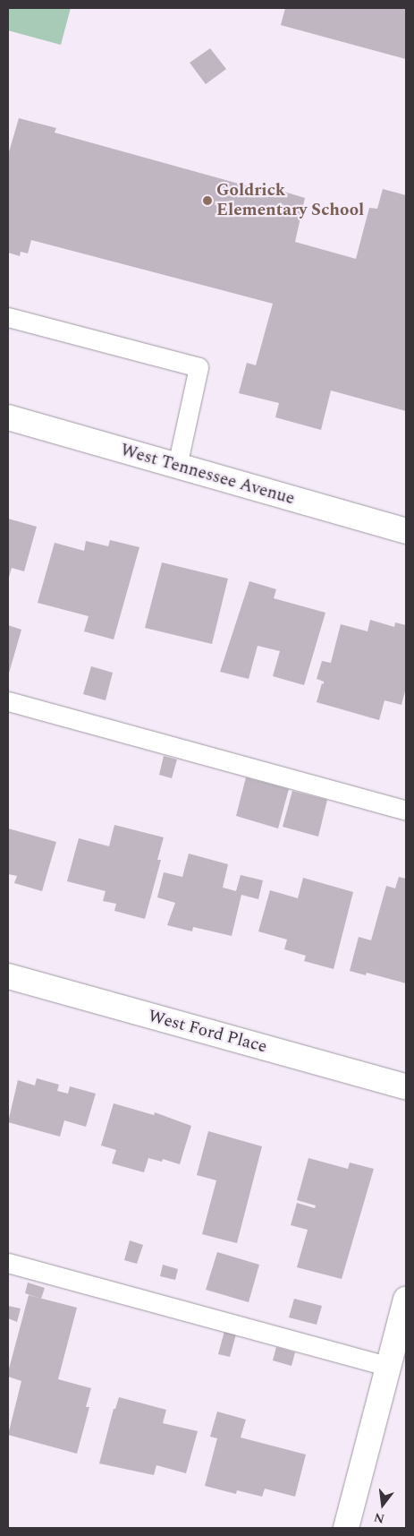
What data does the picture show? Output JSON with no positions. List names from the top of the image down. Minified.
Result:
{"streets":{"street":["West Tennessee Avenue","West Ford Place"]},"places":["Goldrick Elementary School"],"north":"bottom"}
